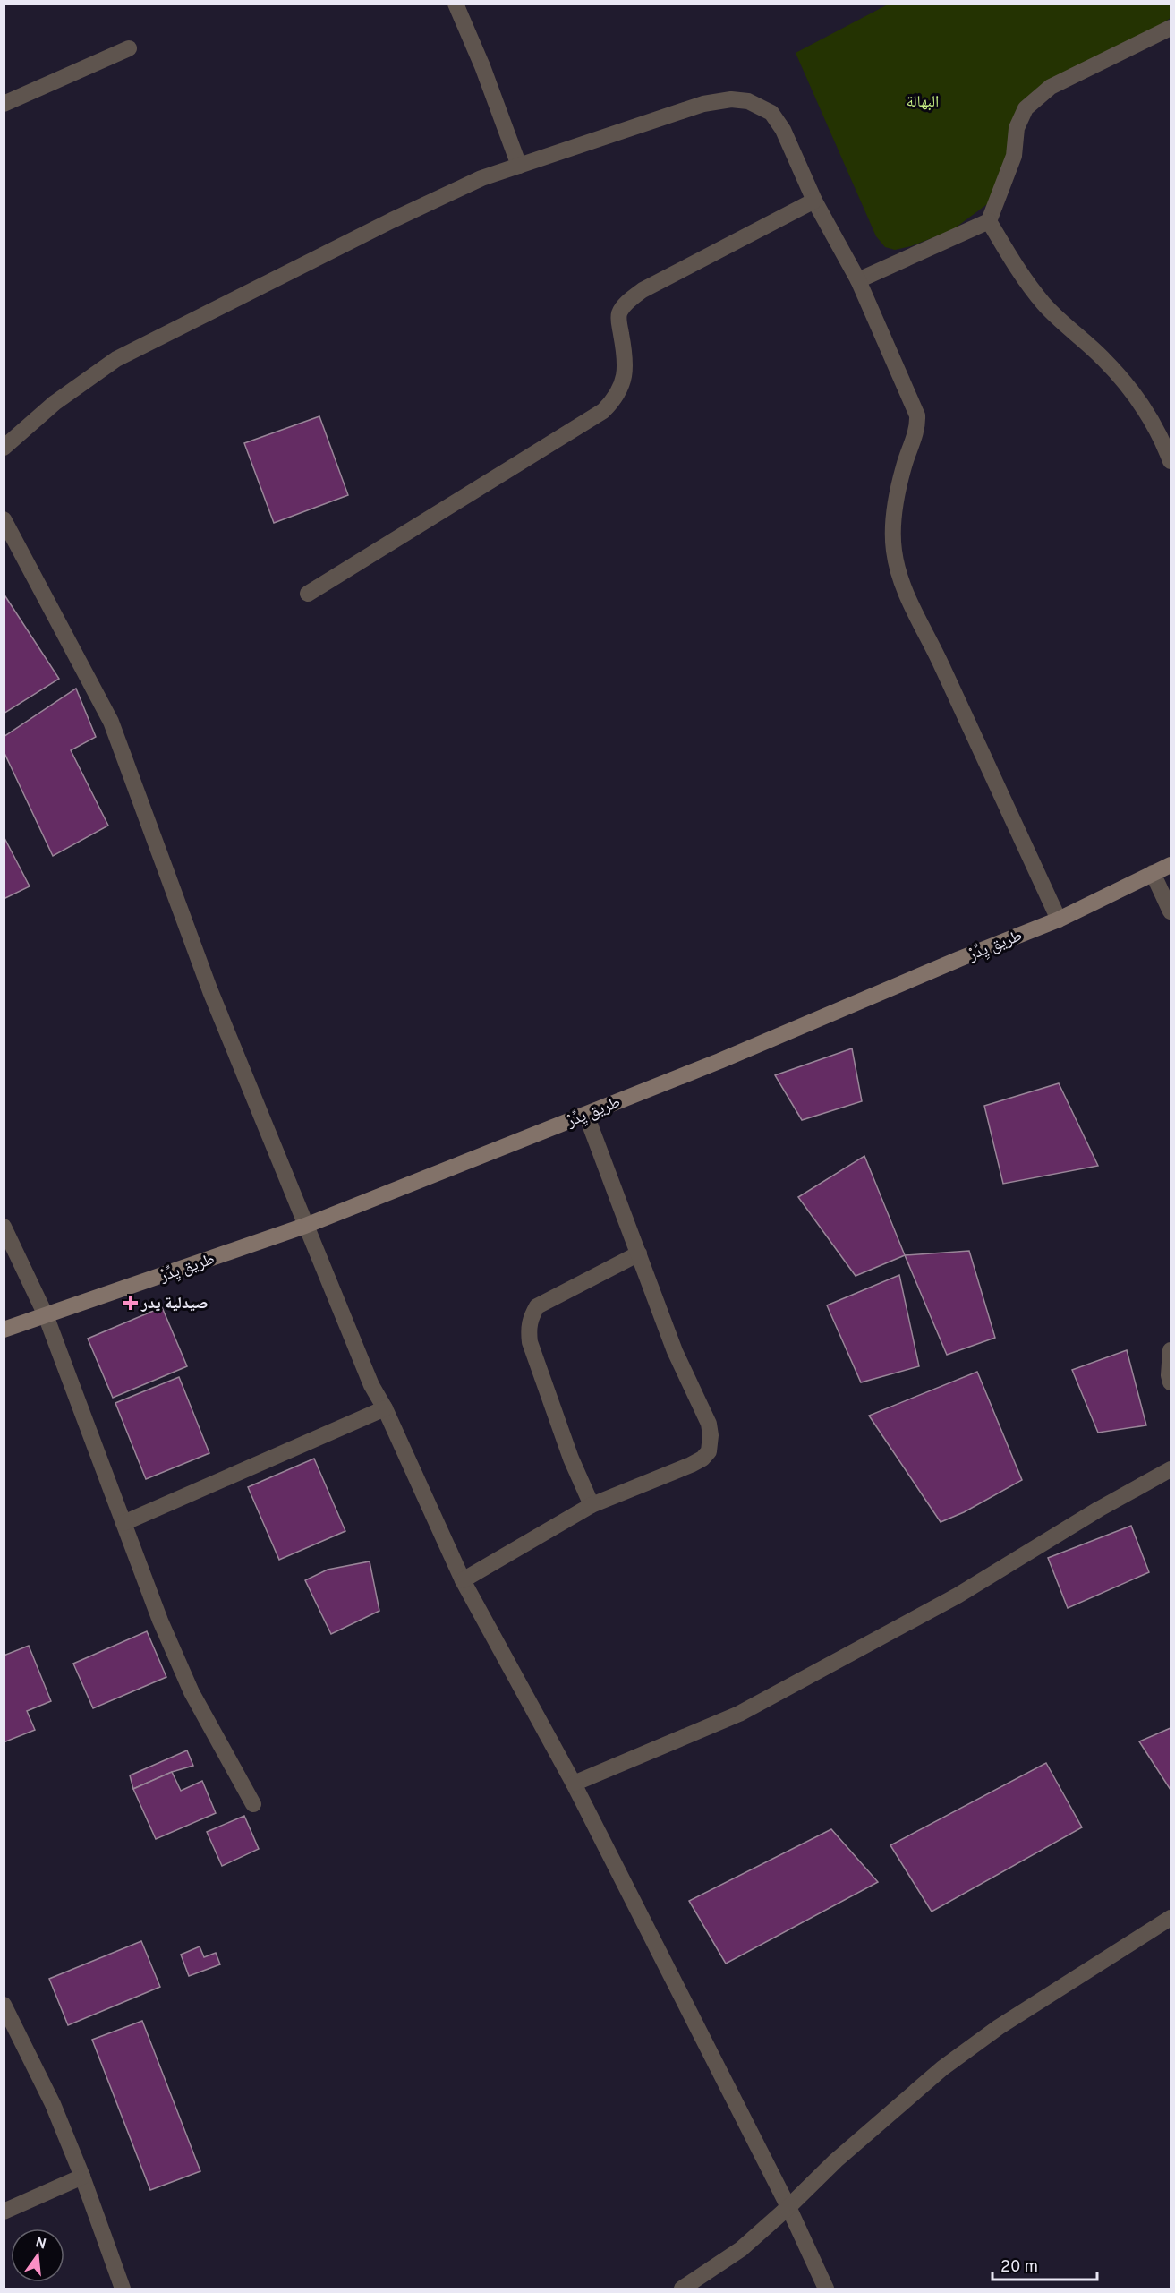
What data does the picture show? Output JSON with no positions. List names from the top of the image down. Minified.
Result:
{"streets":{"street":["طريق يِدِّرْ"]},"parks":["البهالة"],"places":{"health":["صيدلية يدر"]},"scale_bar":"20 m","north":"top"}
